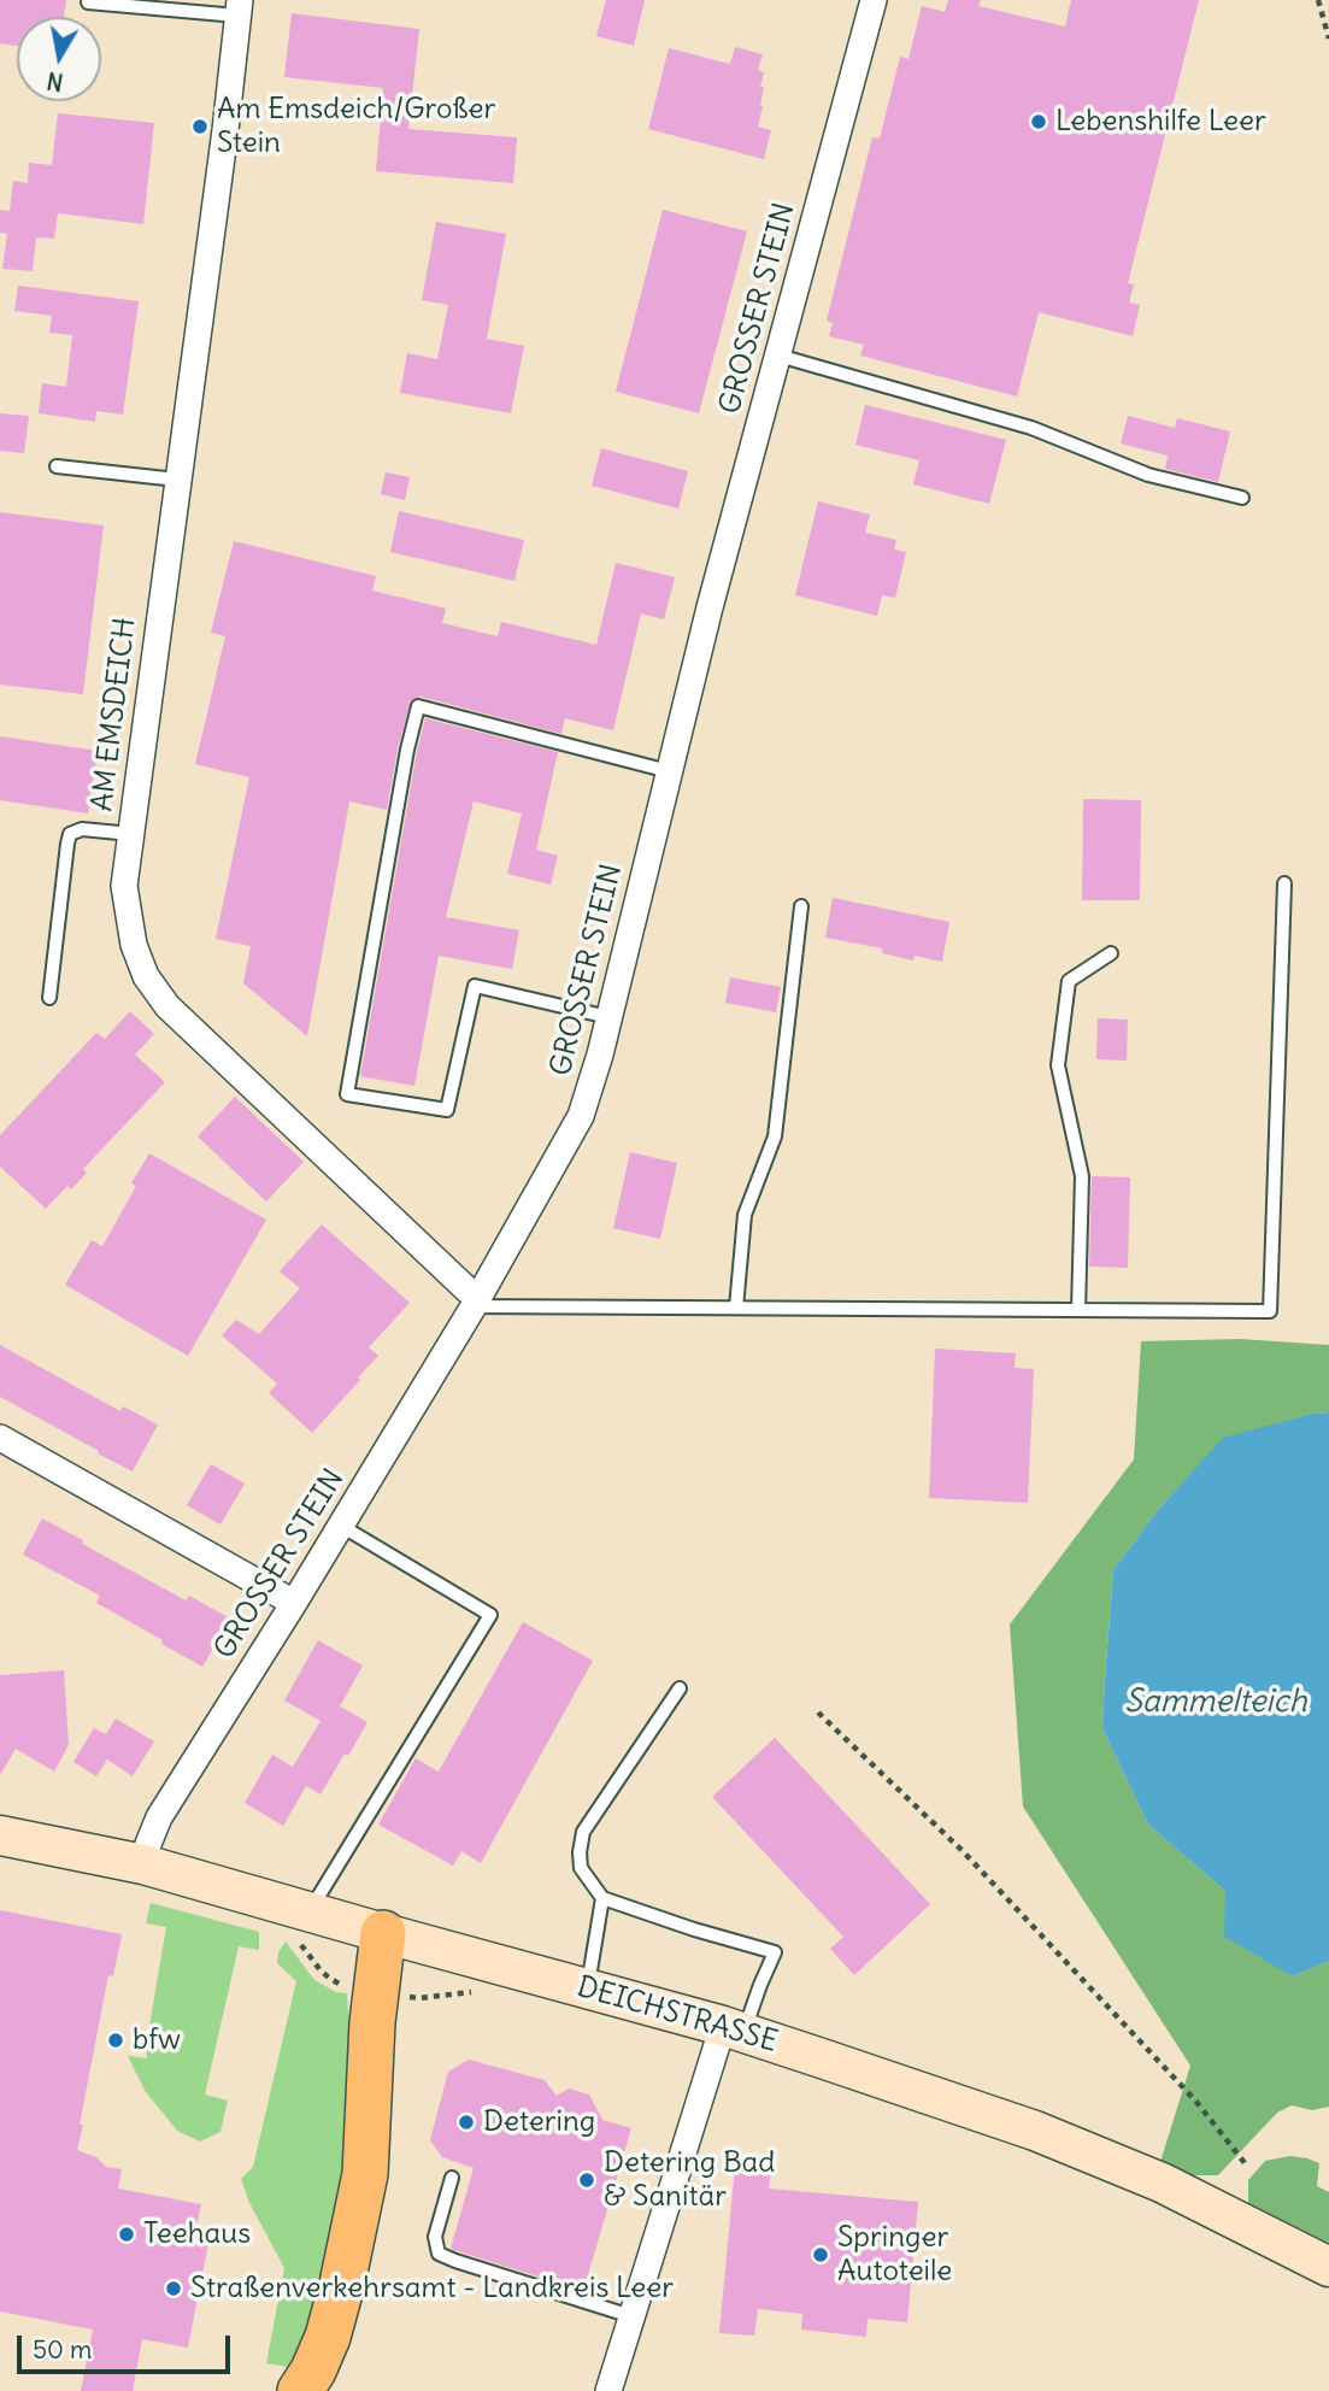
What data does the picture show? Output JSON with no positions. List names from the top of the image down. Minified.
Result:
{"streets":{"main road":["DEICHSTRASSE"],"street":["GROSSER STEIN","AM EMSDEICH"]},"crossings":[["GROSSER STEIN","AM EMSDEICH"],["GROSSER STEIN","DEICHSTRASSE"]],"water":["Sammelteich"],"places":["Lebenshilfe Leer","Am Emsdeich/Großer Stein","bfw","Detering","Detering Bad & Sanitär","Teehaus","Springer Autoteile","Straßenverkehrsamt - Landkreis Leer"],"scale_bar":"50 m","north":"bottom"}
